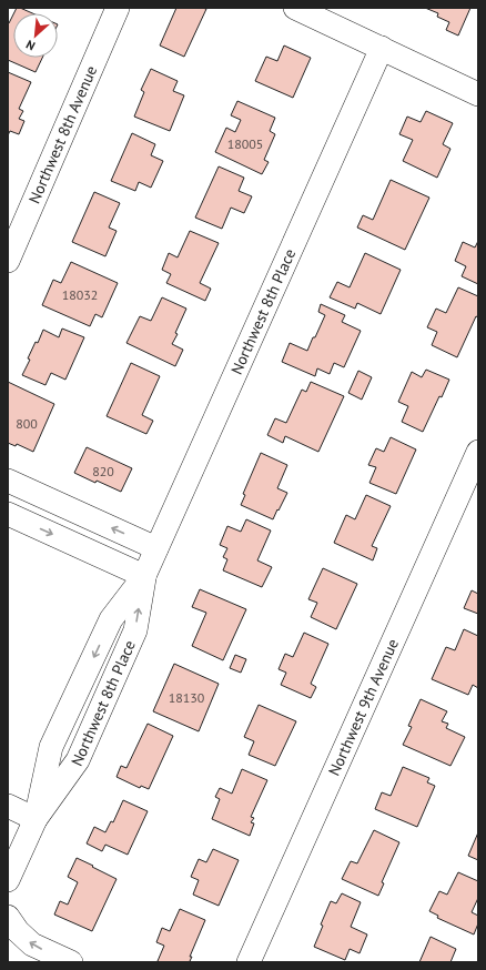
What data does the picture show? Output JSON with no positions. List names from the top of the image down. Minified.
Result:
{"streets":{"street":["Northwest 8th Avenue","Northwest 8th Place","Northwest 9th Avenue"]},"house_numbers":["18005","18032","800","820","18130"],"north":"bottom left"}
